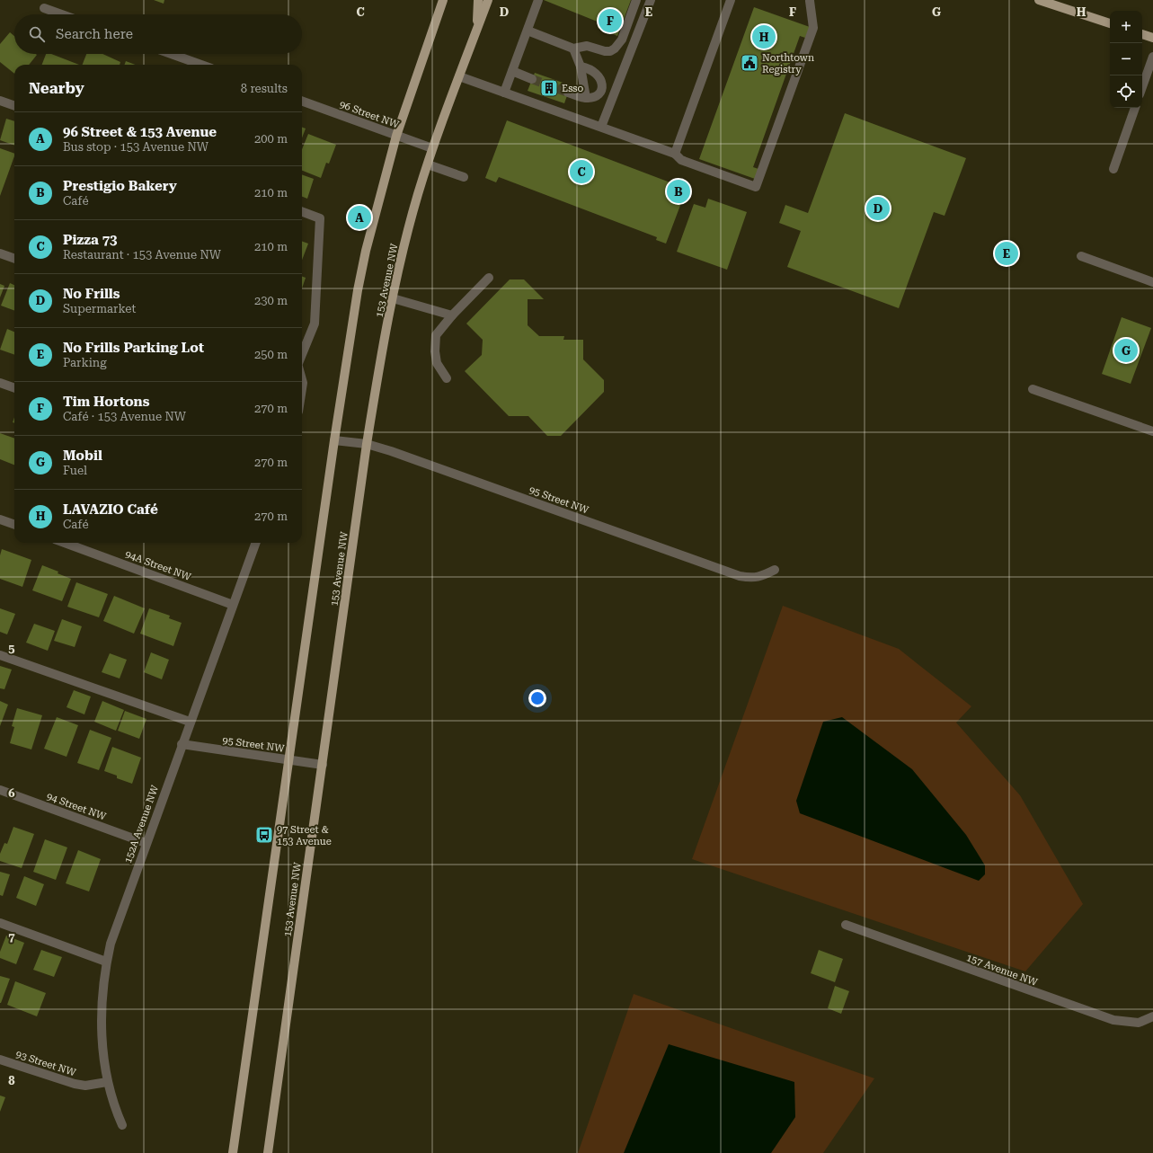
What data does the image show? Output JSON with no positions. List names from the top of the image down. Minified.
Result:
{"streets":{"main road":["153 Avenue NW"],"street":["96 Street NW","95 Street NW","94A Street NW","94 Street NW","152A Avenue NW","157 Avenue NW","93 Street NW"]},"crossings":[["96 Street NW","153 Avenue NW"],["153 Avenue NW","95 Street NW"],["95 Street NW","152A Avenue NW"],["94A Street NW","152A Avenue NW"],["94 Street NW","152A Avenue NW"],["152A Avenue NW","93 Street NW"]],"places":{"public building":["Northtown Registry"],"building":["Esso"],"bus stop":["97 Street & 153 Avenue"]},"page":{"pins":["F","H","C","B","D","A","E","G"],"map_buttons":["+","−"],"search":"Search here","heading":["Nearby","8 results"],"list":[{"mark":"A","name":"96 Street & 153 Avenue","note":"Bus stop · 153 Avenue NW","value":"200 m"},{"mark":"B","name":"Prestigio Bakery","note":"Café","value":"210 m"},{"mark":"C","name":"Pizza 73","note":"Restaurant · 153 Avenue NW","value":"210 m"},{"mark":"D","name":"No Frills","note":"Supermarket","value":"230 m"},{"mark":"E","name":"No Frills Parking Lot","note":"Parking","value":"250 m"},{"mark":"F","name":"Tim Hortons","note":"Café · 153 Avenue NW","value":"270 m"},{"mark":"G","name":"Mobil","note":"Fuel","value":"270 m"},{"mark":"H","name":"LAVAZIO Café","note":"Café","value":"270 m"}]},"grid":{"columns":["C","D","E","F","G","H"],"rows":["5","6","7","8"]}}
